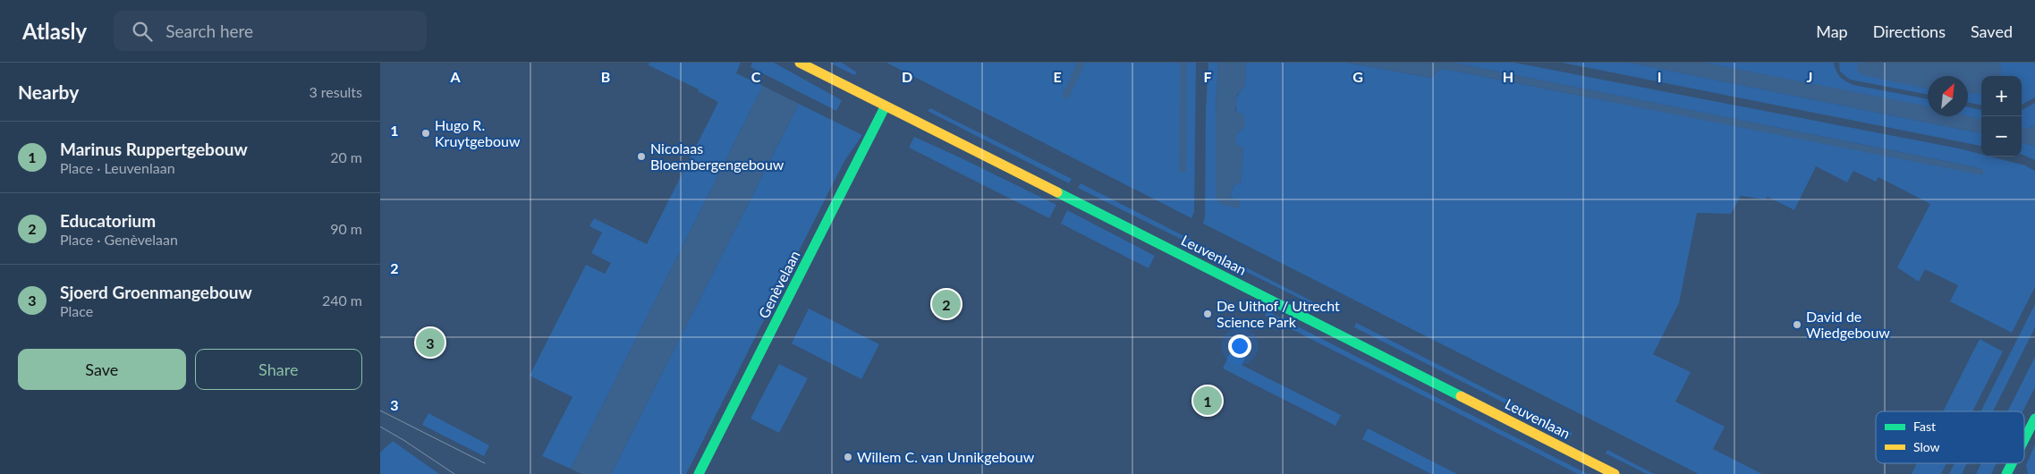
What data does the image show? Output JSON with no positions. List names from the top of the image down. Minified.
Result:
{"streets":{"main road":["Leuvenlaan","Genèvelaan"]},"crossings":[["Leuvenlaan","Genèvelaan"]],"places":["Hugo R. Kruytgebouw","Nicolaas Bloembergengebouw","De Uithof / Utrecht Science Park","David de Wiedgebouw","Willem C. van Unnikgebouw"],"legend":["Fast","Slow"],"north":"top right","page":{"header":"Atlasly","search":"Search here","nav":["Map","Directions","Saved"],"heading":["Nearby","3 results"],"map_buttons":["+","−"],"list":[{"mark":"1","name":"Marinus Ruppertgebouw","note":"Place · Leuvenlaan","value":"20 m"},{"mark":"2","name":"Educatorium","note":"Place · Genèvelaan","value":"90 m"},{"mark":"3","name":"Sjoerd Groenmangebouw","note":"Place","value":"240 m"}],"pins":["2","3","1"],"buttons":["Save","Share"]},"grid":{"columns":["A","B","C","D","E","F","G","H","I","J"],"rows":["1","2","3"]}}
